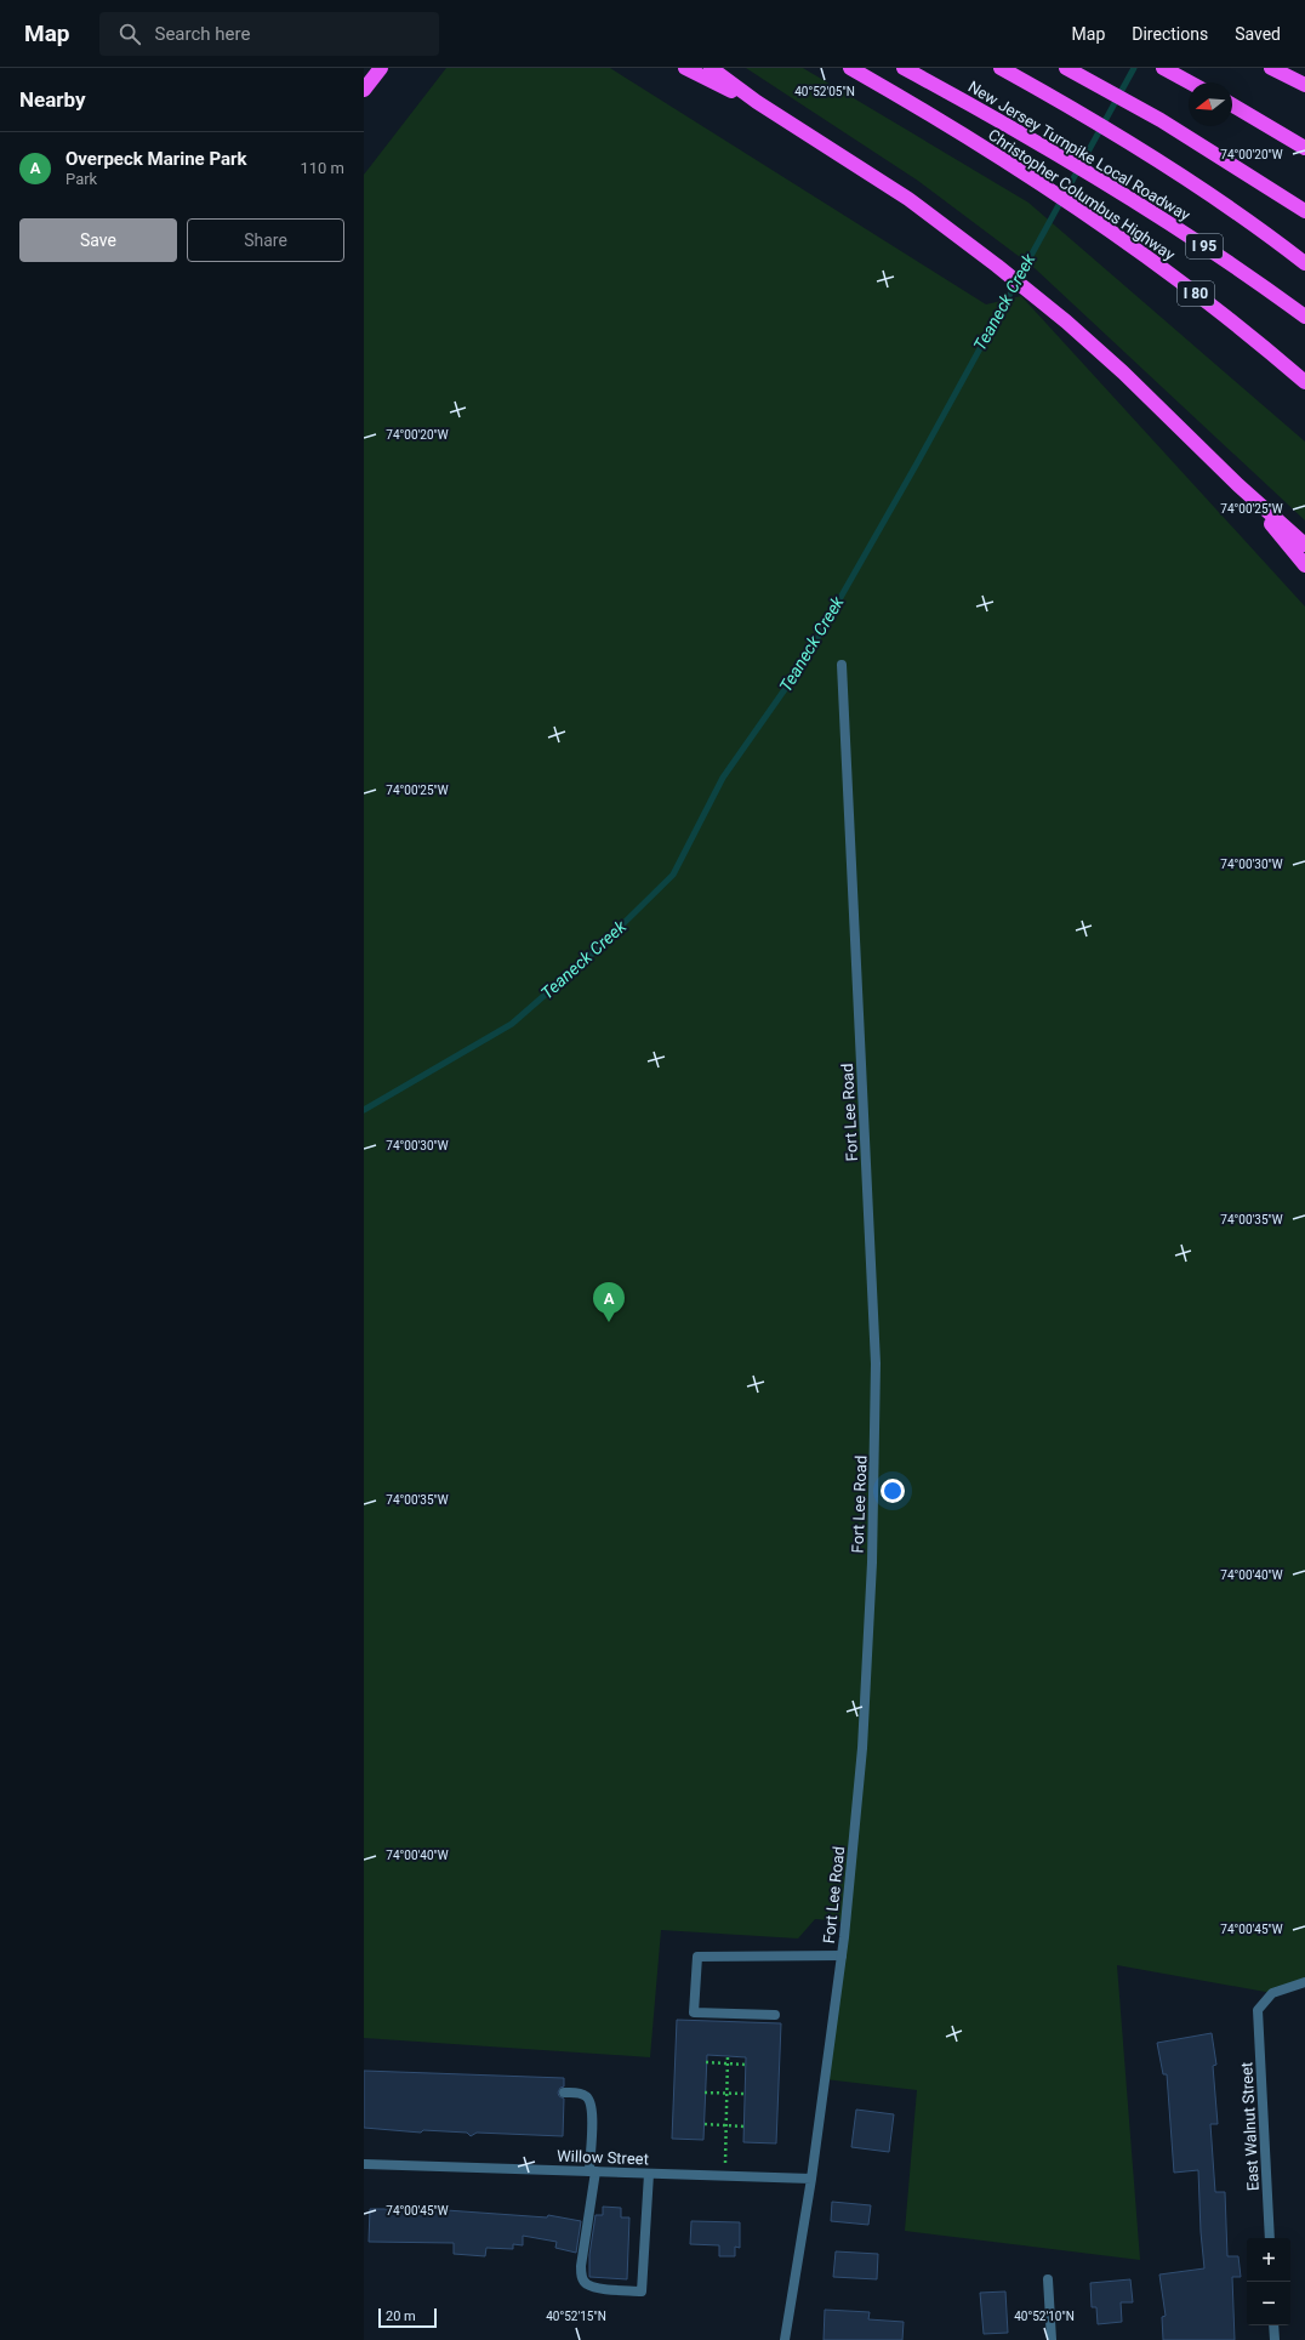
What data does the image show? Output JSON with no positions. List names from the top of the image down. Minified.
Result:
{"streets":{"highway":["New Jersey Turnpike Local Roadway","Christopher Columbus Highway","I 95","I 80"],"street":["Fort Lee Road","East Walnut Street","Willow Street"]},"crossings":[["Fort Lee Road","Willow Street"]],"water":["Teaneck Creek"],"scale_bar":"20 m","north":"left","page":{"header":"Map","search":"Search here","nav":["Map","Directions","Saved"],"heading":"Nearby","list":[{"mark":"A","name":"Overpeck Marine Park","note":"Park","value":"110 m"}],"buttons":["Save","Share"],"pins":"A","map_buttons":["+","−"],"scale":"20 m"},"coordinates":["40°52'05\"N","74°00'20\"W","74°00'25\"W","74°00'30\"W","74°00'35\"W","74°00'40\"W","74°00'45\"W","40°52'15\"N","40°52'10\"N"]}
